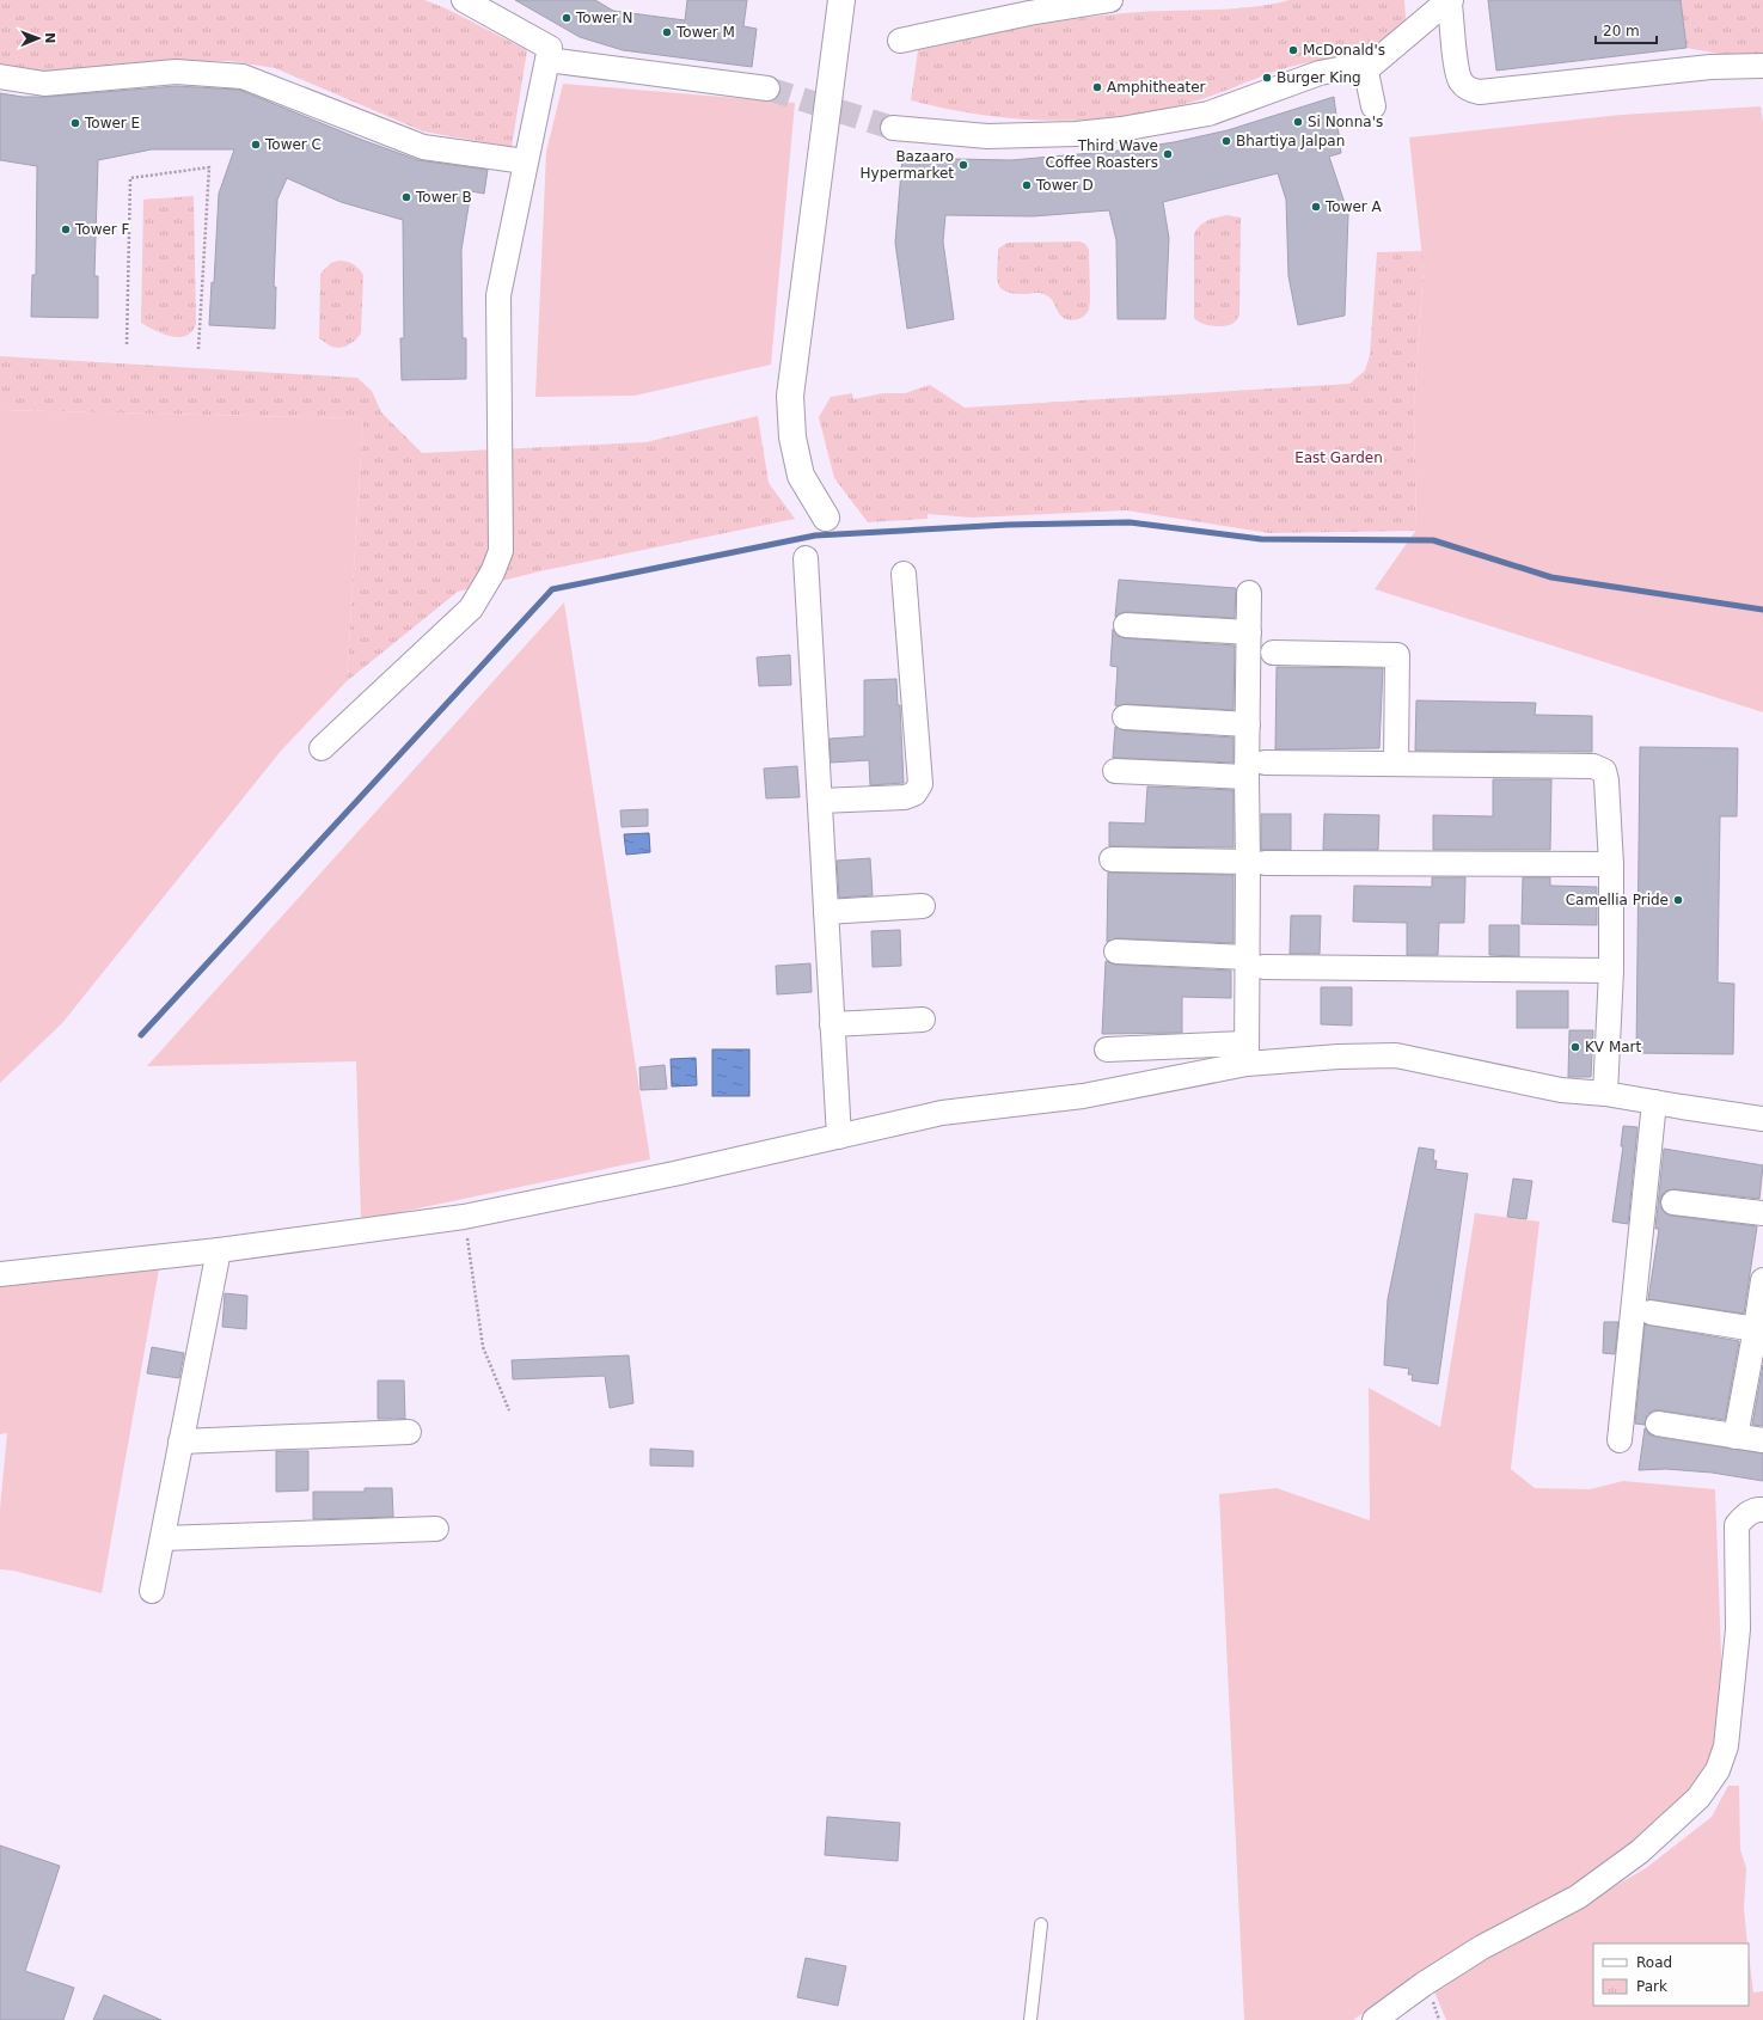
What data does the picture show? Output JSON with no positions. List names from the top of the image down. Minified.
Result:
{"parks":["East Garden"],"places":["Tower N","Tower M","McDonald's","Burger King","Amphitheater","Si Nonna's","Tower E","Bhartiya Jalpan","Tower C","Third Wave Coffee Roasters","Bazaaro Hypermarket","Tower D","Tower B","Tower A","Tower F","Camellia Pride","KV Mart"],"legend":["Road","Park"],"scale_bar":"20 m","north":"right"}
